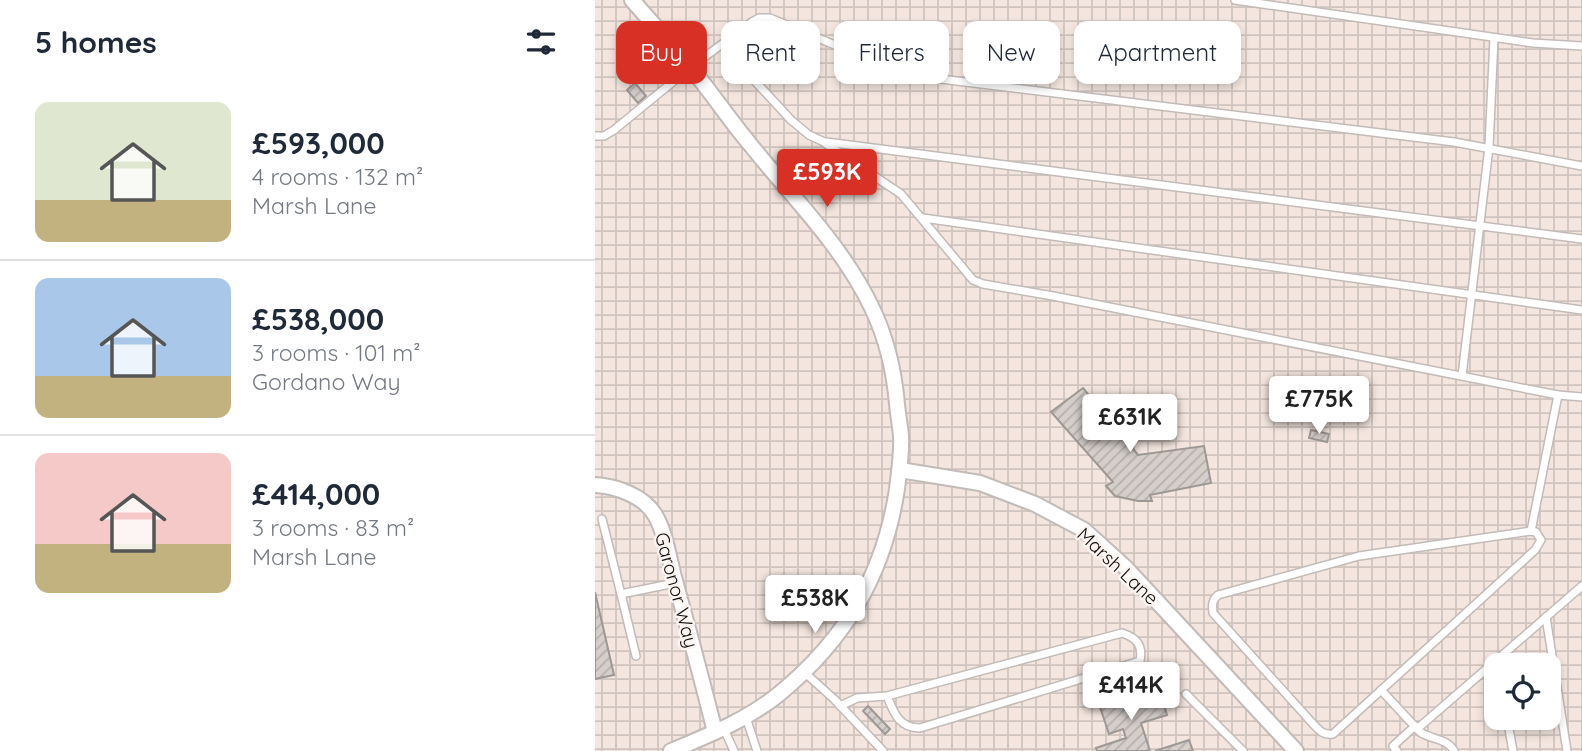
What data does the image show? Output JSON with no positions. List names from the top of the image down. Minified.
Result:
{"streets":{"street":["Marsh Lane","Garonor Way"]},"page":{"heading":"5 homes","chip":["Buy","Rent","Filters","New","Apartment"],"list":[{"name":"£593,000","note":"4 rooms · 132 m² · Marsh Lane"},{"name":"£538,000","note":"3 rooms · 101 m² · Gordano Way"},{"name":"£414,000","note":"3 rooms · 83 m² · Marsh Lane"}],"price":["£593K","£775K","£631K","£538K","£414K"]}}
